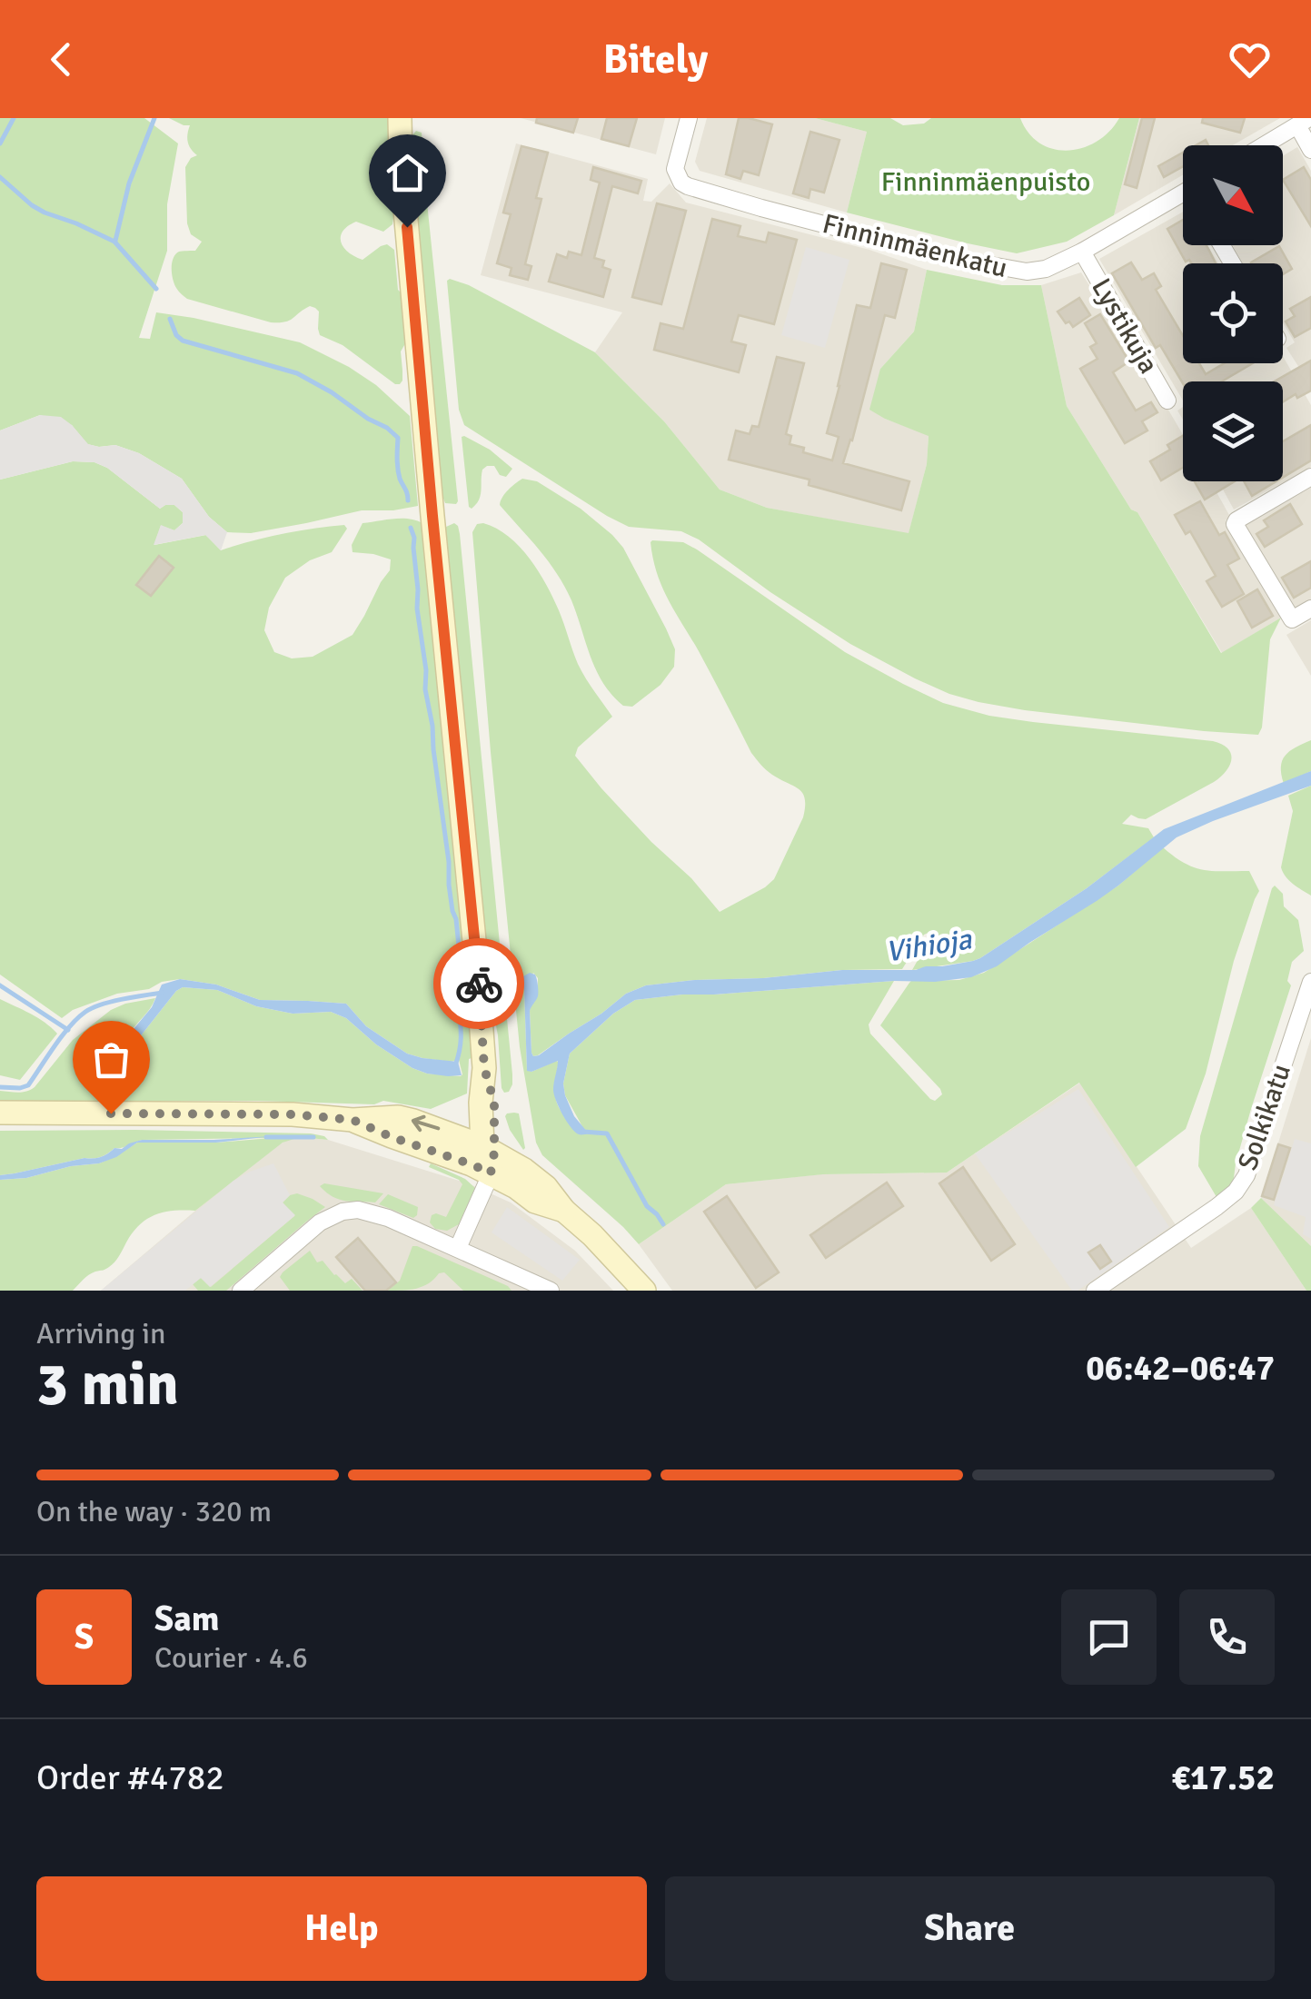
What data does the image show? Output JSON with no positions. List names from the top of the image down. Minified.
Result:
{"streets":{"street":["Finninmäenkatu","Lystikuja","Solkikatu"]},"crossings":[["Finninmäenkatu","Lystikuja"]],"water":["Vihioja"],"parks":["Finninmäenpuisto"],"north":"bottom right","page":{"header":"Bitely","heading":["3 min","Arriving in","06:42–06:47"],"panel":["Sam","Courier · 4.6","Order #4782","€17.52"],"bar":"On the way · 320 m","round":"S","buttons":["Help","Share"]}}
